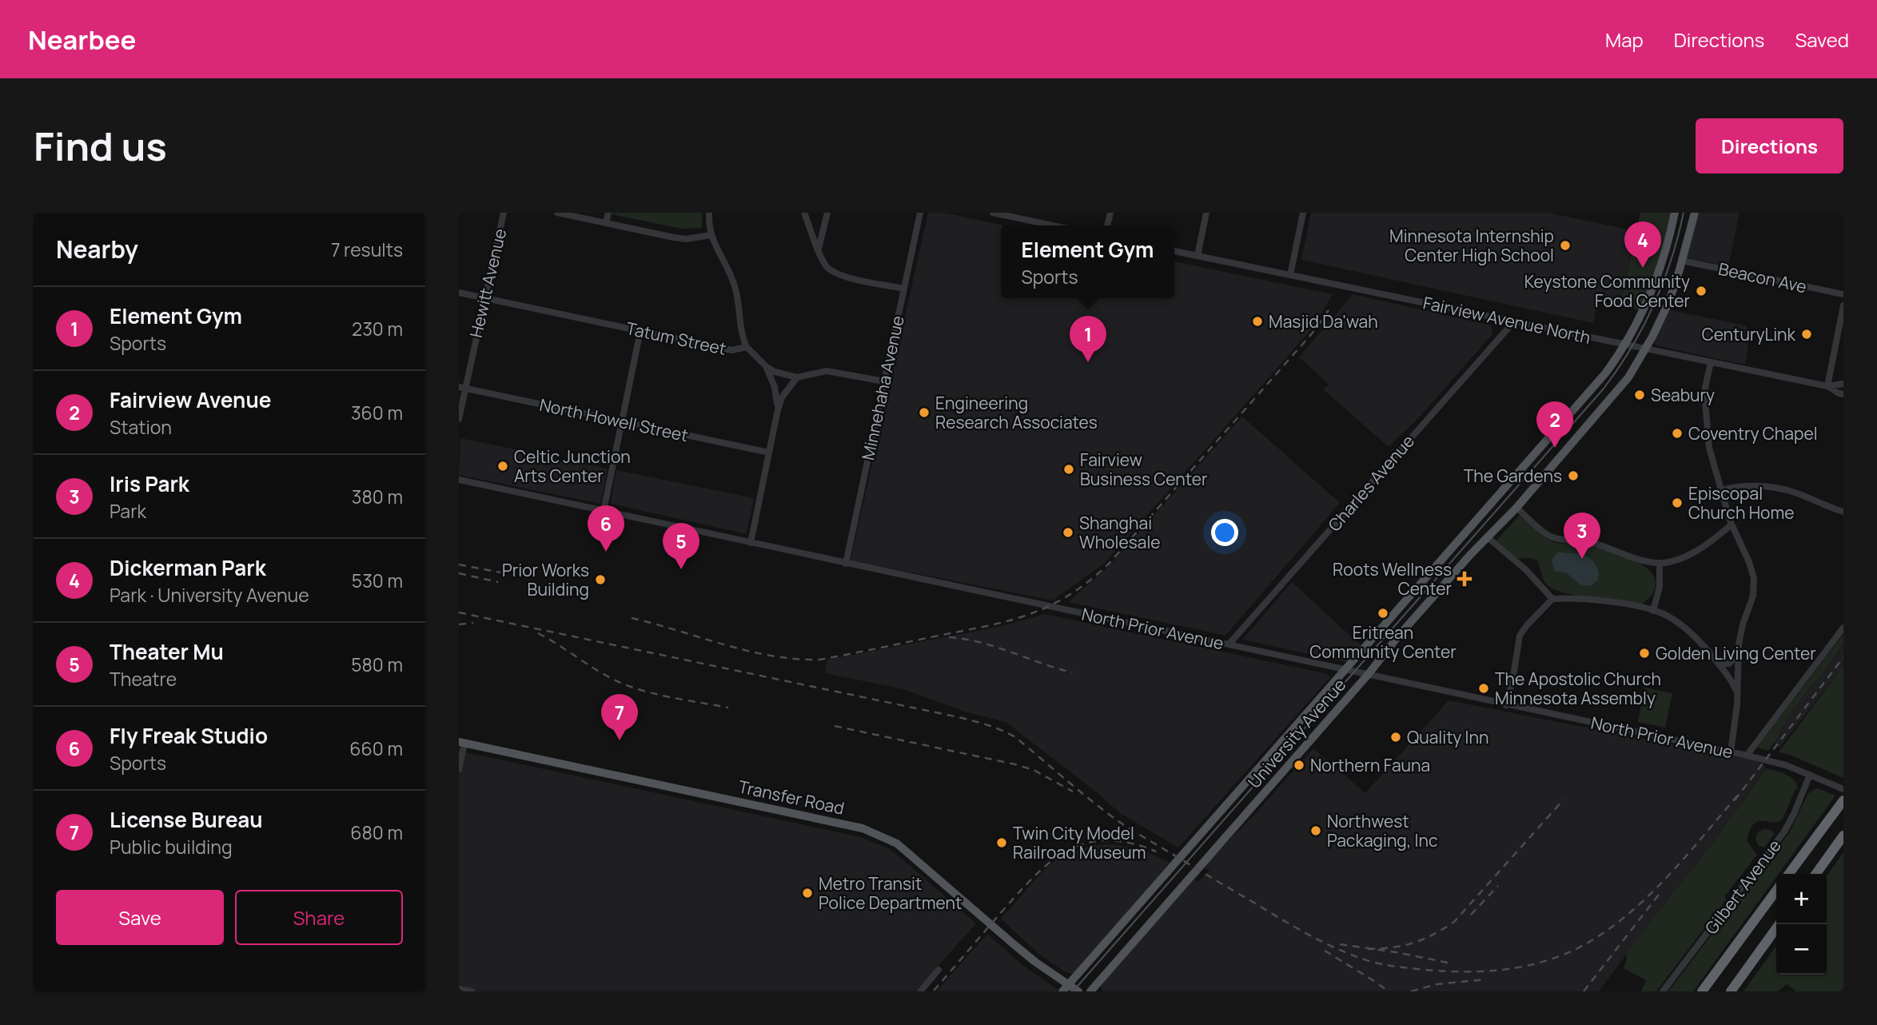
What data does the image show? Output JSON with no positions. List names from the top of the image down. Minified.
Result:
{"streets":{"main road":["University Avenue","Transfer Road"],"street":["Beacon Ave","Hewitt Avenue","Fairview Avenue North","Tatum Street","Minnehaha Avenue","North Howell Street","Charles Avenue","North Prior Avenue","Gilbert Avenue"]},"crossings":[["Beacon Ave","University Avenue"],["Hewitt Avenue","Tatum Street"],["Hewitt Avenue","North Howell Street"],["Fairview Avenue North","Charles Avenue"],["Fairview Avenue North","University Avenue"],["Tatum Street","Minnehaha Avenue"],["Minnehaha Avenue","North Prior Avenue"],["Charles Avenue","North Prior Avenue"],["North Prior Avenue","University Avenue"],["North Prior Avenue","Gilbert Avenue"],["University Avenue","Transfer Road"]],"places":{"other":["Minnesota Internship Center High School","Keystone Community Food Center","Masjid Da'wah","CenturyLink","Seabury","Engineering Research Associates","Coventry Chapel","Celtic Junction Arts Center","Fairview Business Center","The Gardens","Episcopal Church Home","Shanghai Wholesale","Prior Works Building","Eritrean Community Center","Golden Living Center","The Apostolic Church Minnesota Assembly","Quality Inn","Northern Fauna","Northwest Packaging, Inc","Twin City Model Railroad Museum","Metro Transit Police Department"],"health":["Roots Wellness Center"]},"page":{"header":"Nearbee","nav":["Map","Directions","Saved"],"buttons":["Directions",["Save","Share"]],"title":"Find us","heading":["Nearby","7 results"],"pins":["4","1","2","6","3","5","7"],"popup":["Element Gym","Sports"],"list":[{"mark":"1","name":"Element Gym","note":"Sports","value":"230 m"},{"mark":"2","name":"Fairview Avenue","note":"Station","value":"360 m"},{"mark":"3","name":"Iris Park","note":"Park","value":"380 m"},{"mark":"4","name":"Dickerman Park","note":"Park · University Avenue","value":"530 m"},{"mark":"5","name":"Theater Mu","note":"Theatre","value":"580 m"},{"mark":"6","name":"Fly Freak Studio","note":"Sports","value":"660 m"},{"mark":"7","name":"License Bureau","note":"Public building","value":"680 m"}],"map_buttons":["+","−"]}}
